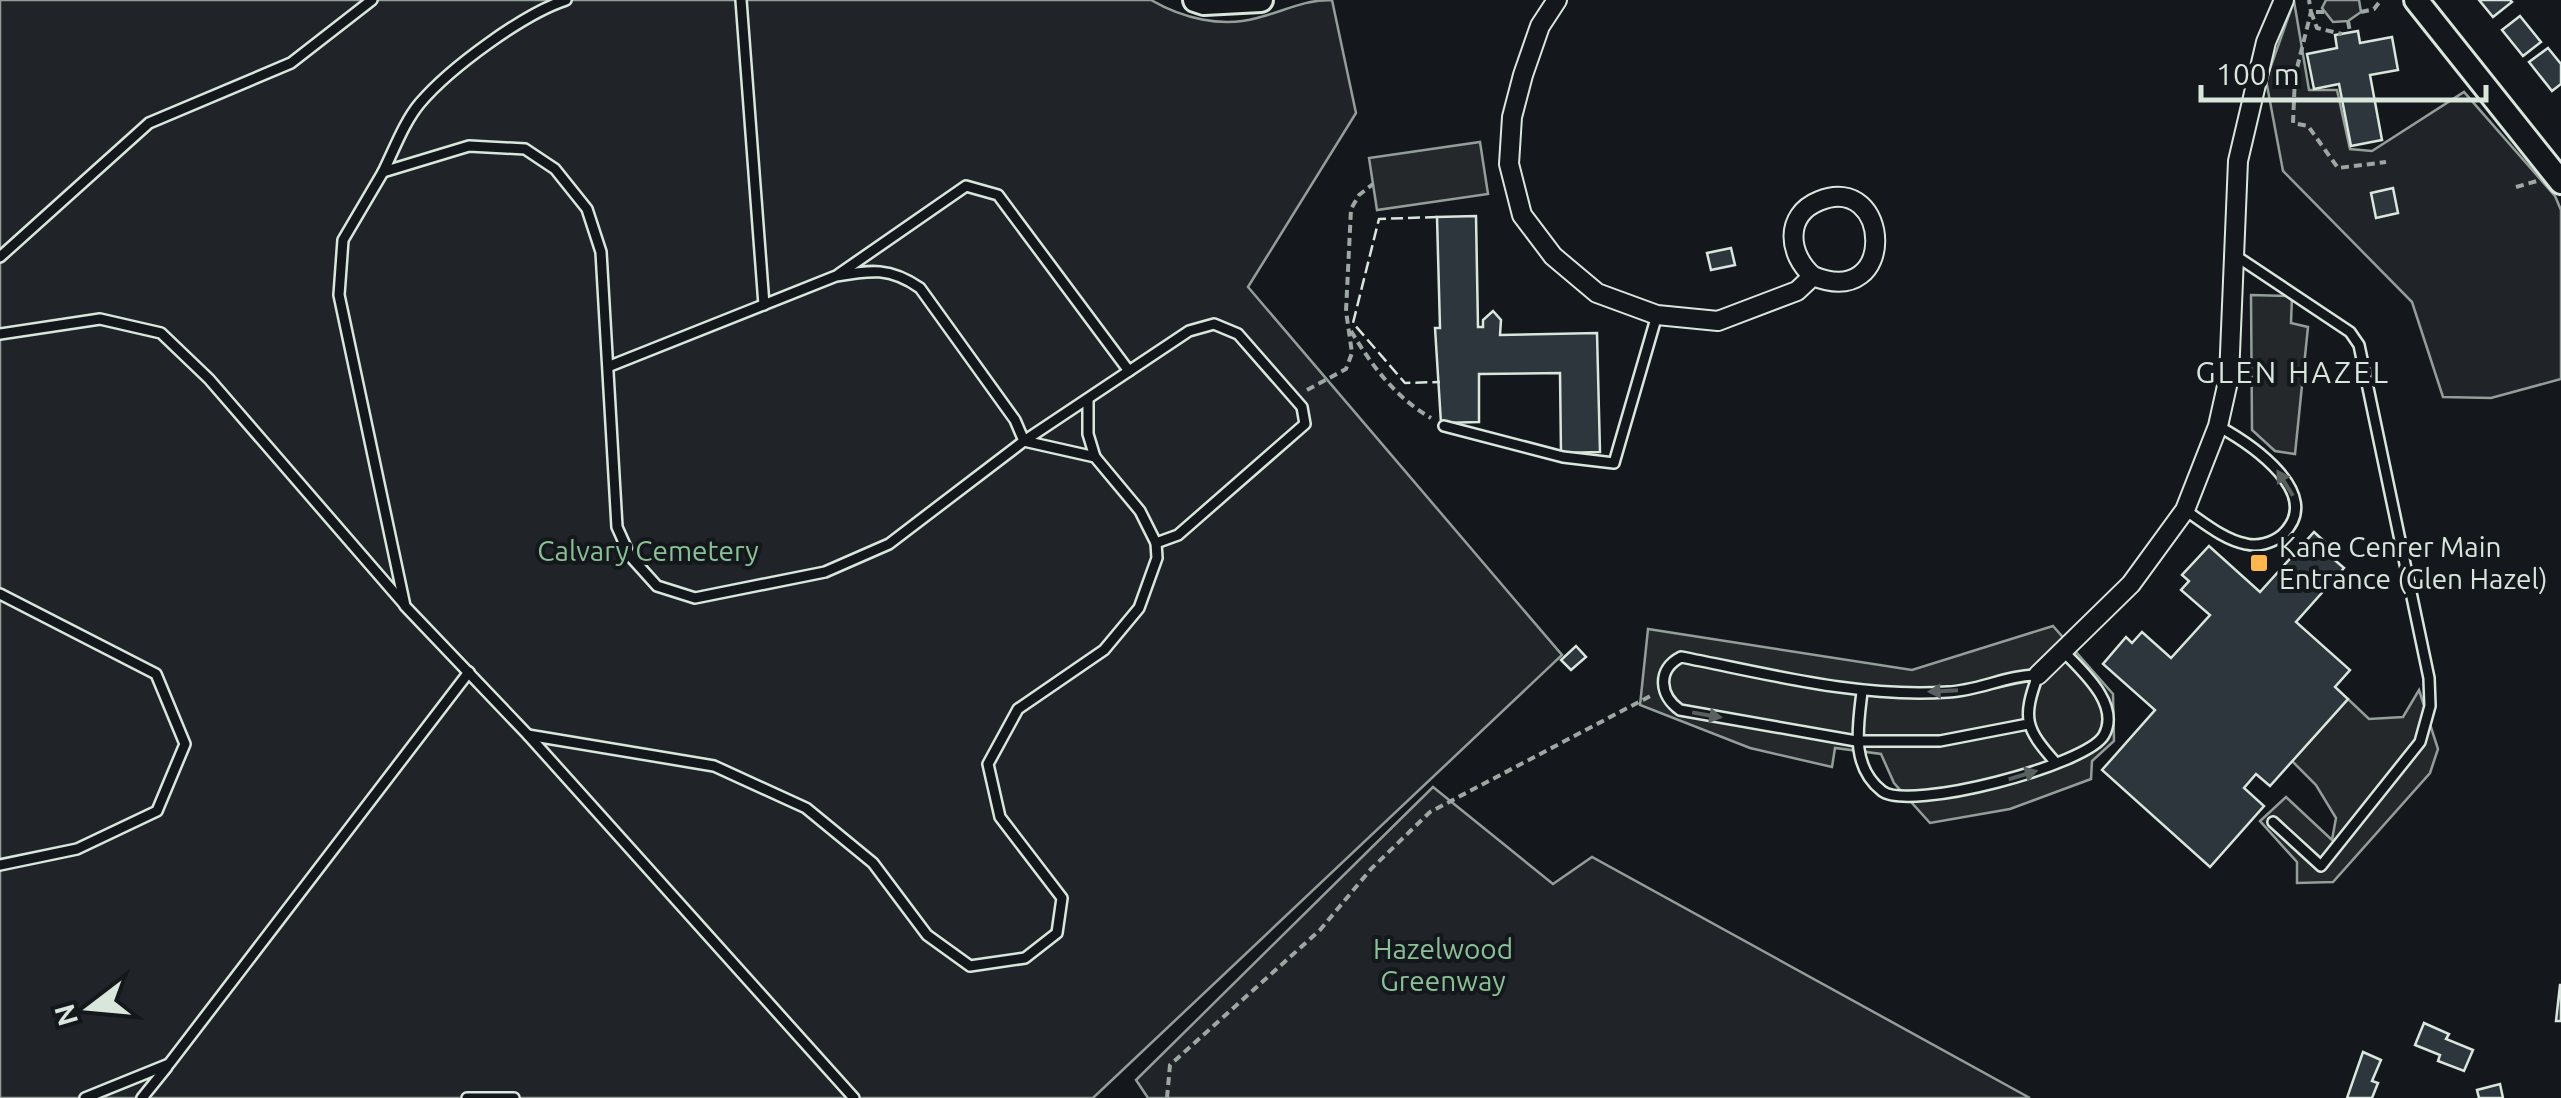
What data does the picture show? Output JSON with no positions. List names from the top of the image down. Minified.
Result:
{"districts":["GLEN HAZEL"],"parks":["Calvary Cemetery","Hazelwood Greenway"],"places":{"transit":["Kane Cenrer Main Entrance (Glen Hazel)"]},"scale_bar":"100 m","north":"left"}
